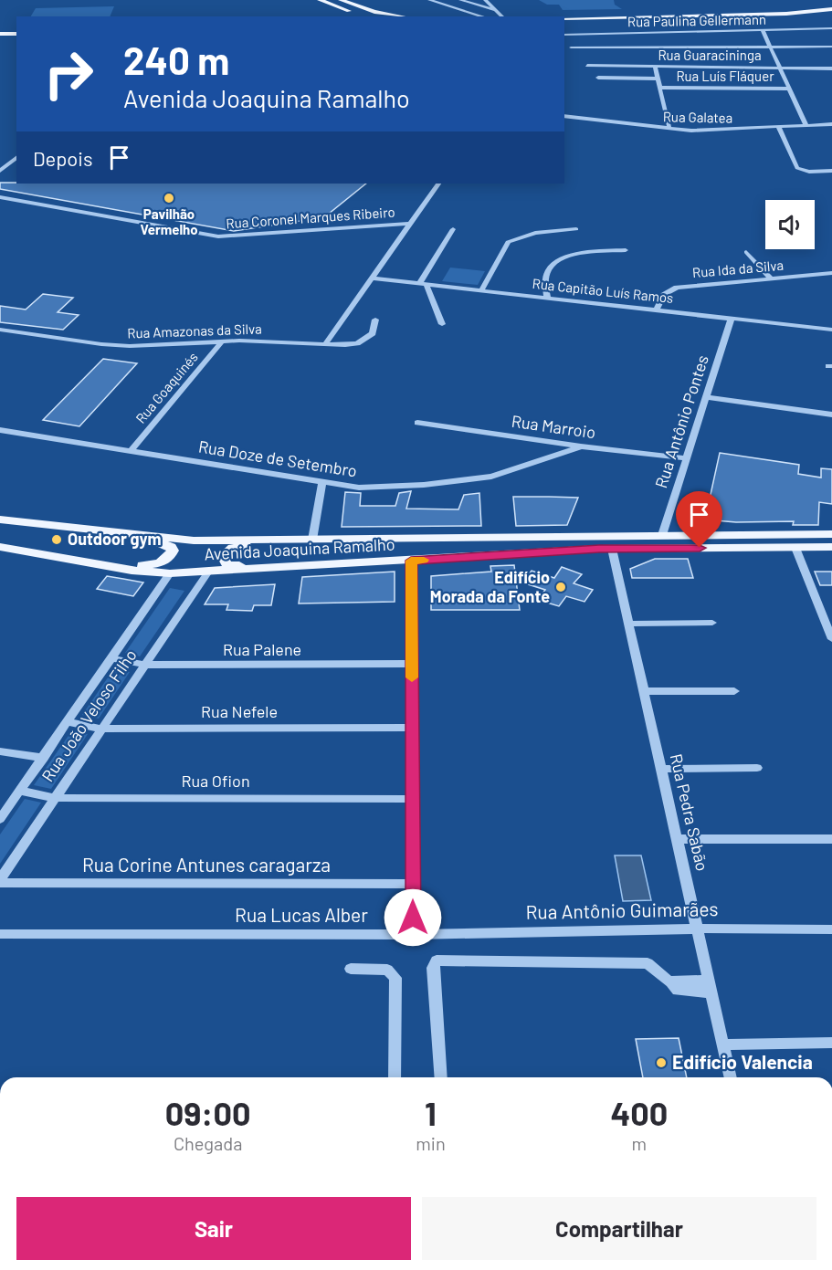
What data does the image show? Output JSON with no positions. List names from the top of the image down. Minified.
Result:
{"streets":{"main road":["Avenida Joaquina Ramalho"],"street":["Rua Paulina Gellermann","Rua Guaracininga","Rua Luís Fláquer","Rua Galatea","Rua Coronel Marques Ribeiro","Rua Ida da Silva","Rua Capitão Luís Ramos","Rua Amazonas da Silva","Rua Goaquinés","Rua Antônio Pontes","Rua Marroio","Rua Doze de Setembro","Rua Palene","Rua Nefele","Rua João Veloso Filho","Rua Ofion","Rua Pedra Sabão","Rua Corine Antunes caragarza","Rua Antônio Guimarães","Rua Lucas Alber"]},"crossings":[["Rua Ida da Silva","Rua Capitão Luís Ramos"],["Rua Capitão Luís Ramos","Rua Antônio Pontes"],["Rua Amazonas da Silva","Rua Goaquinés"],["Rua Goaquinés","Rua Doze de Setembro"],["Rua Antônio Pontes","Rua Marroio"],["Rua Antônio Pontes","Avenida Joaquina Ramalho"],["Rua Marroio","Rua Doze de Setembro"],["Avenida Joaquina Ramalho","Rua João Veloso Filho"],["Avenida Joaquina Ramalho","Rua Pedra Sabão"],["Rua Palene","Rua João Veloso Filho"],["Rua Nefele","Rua João Veloso Filho"],["Rua João Veloso Filho","Rua Ofion"],["Rua João Veloso Filho","Rua Corine Antunes caragarza"],["Rua Pedra Sabão","Rua Antônio Guimarães"],["Rua Antônio Guimarães","Rua Lucas Alber"]],"places":["Pavilhão Vermelho","Outdoor gym","Edifício Morada da Fonte","Edifício Valencia"],"page":{"turn":["240 m","Avenida Joaquina Ramalho"],"then":"Depois","eta":["09:00","Chegada","1","min","400","m"],"buttons":["Sair","Compartilhar"]}}
